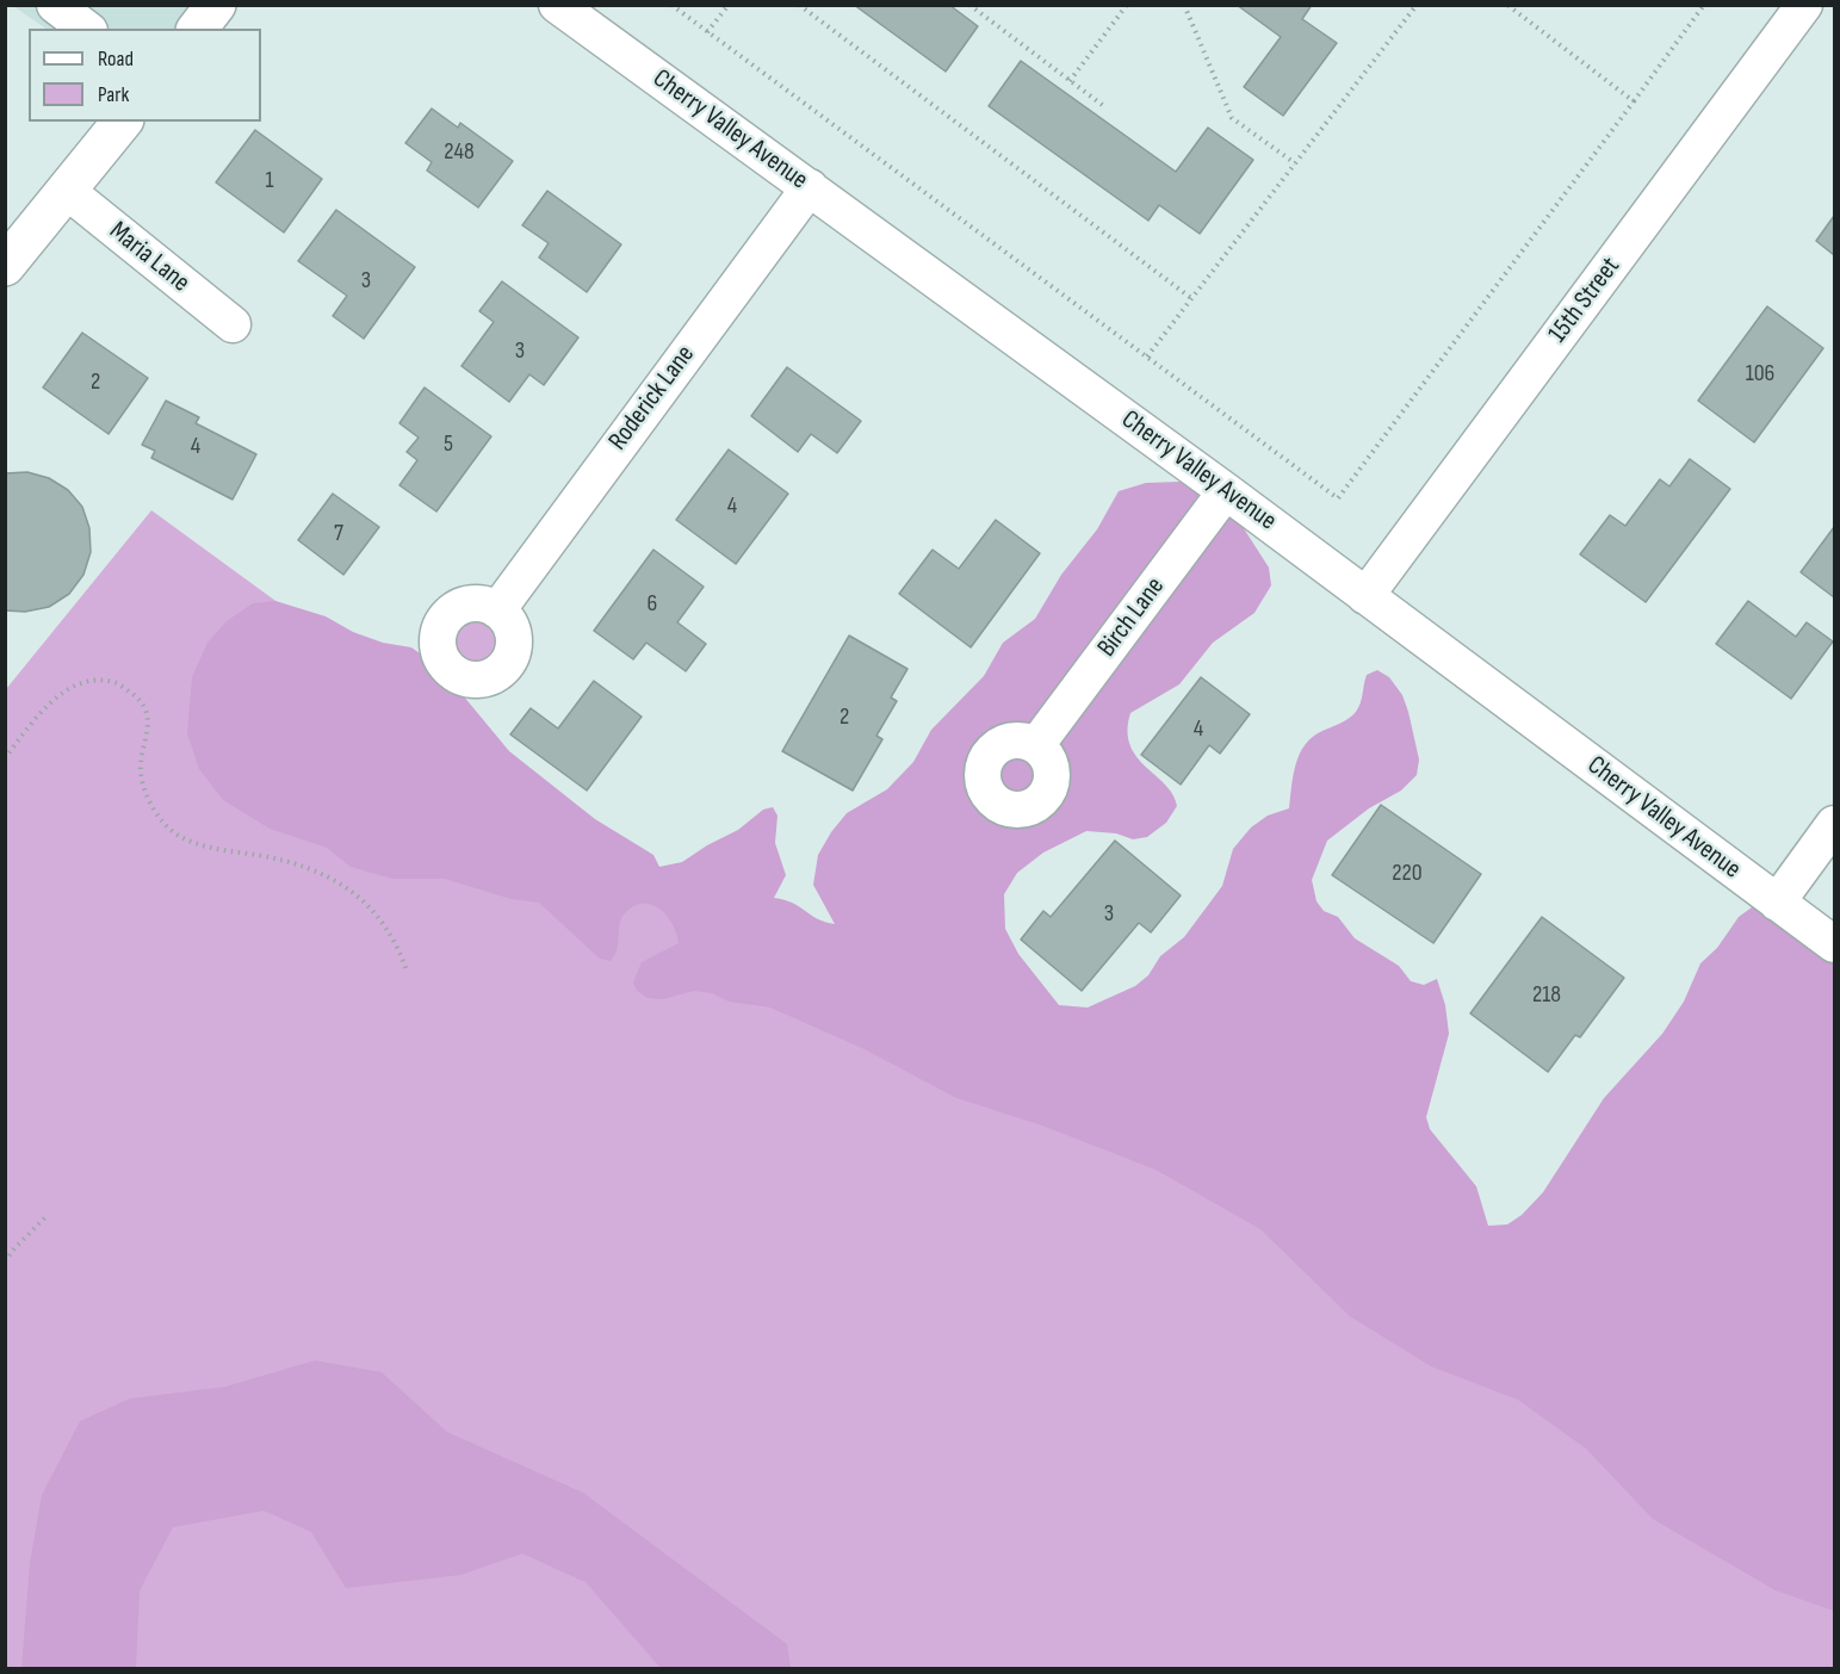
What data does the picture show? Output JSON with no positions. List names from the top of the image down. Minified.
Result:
{"streets":{"street":["Cherry Valley Avenue","Maria Lane","15th Street","Roderick Lane","Birch Lane"]},"crossings":[["Cherry Valley Avenue","15th Street"],["Cherry Valley Avenue","Roderick Lane"],["Cherry Valley Avenue","Birch Lane"]],"house_numbers":["248","1","3","3","106","2","5","4","4","7","6","2","4","220","3","218"],"legend":["Road","Park"]}
